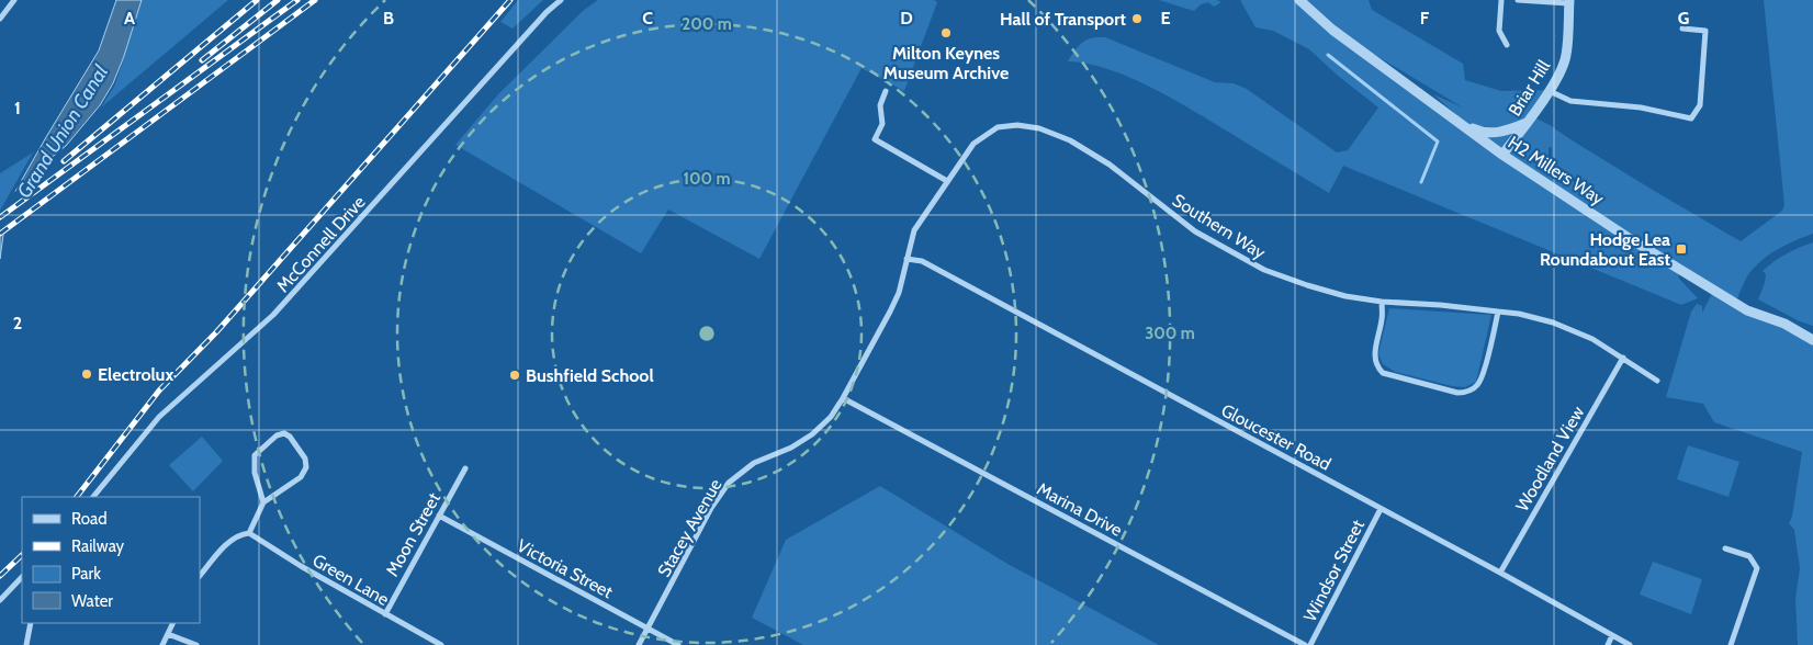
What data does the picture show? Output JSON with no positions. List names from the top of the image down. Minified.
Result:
{"streets":{"street":["Briar Hill","H2 Millers Way","Southern Way","McConnell Drive","Gloucester Road","Woodland View","Marina Drive","Stacey Avenue","Moon Street","Victoria Street","Windsor Street","Green Lane"]},"crossings":[["Briar Hill","H2 Millers Way"],["Southern Way","Gloucester Road"],["Southern Way","Woodland View"],["Southern Way","Stacey Avenue"],["Gloucester Road","Woodland View"],["Gloucester Road","Stacey Avenue"],["Gloucester Road","Windsor Street"],["Marina Drive","Stacey Avenue"],["Stacey Avenue","Victoria Street"],["Moon Street","Victoria Street"],["Moon Street","Green Lane"]],"water":["Grand Union Canal"],"places":{"other":["Hall of Transport","Milton Keynes Museum Archive","Electrolux","Bushfield School"],"transit":["Hodge Lea Roundabout East"]},"legend":["Road","Railway","Park","Water"],"grid":{"columns":["A","B","C","D","E","F","G"],"rows":["1","2"]},"rings":["200 m","100 m","300 m"]}
